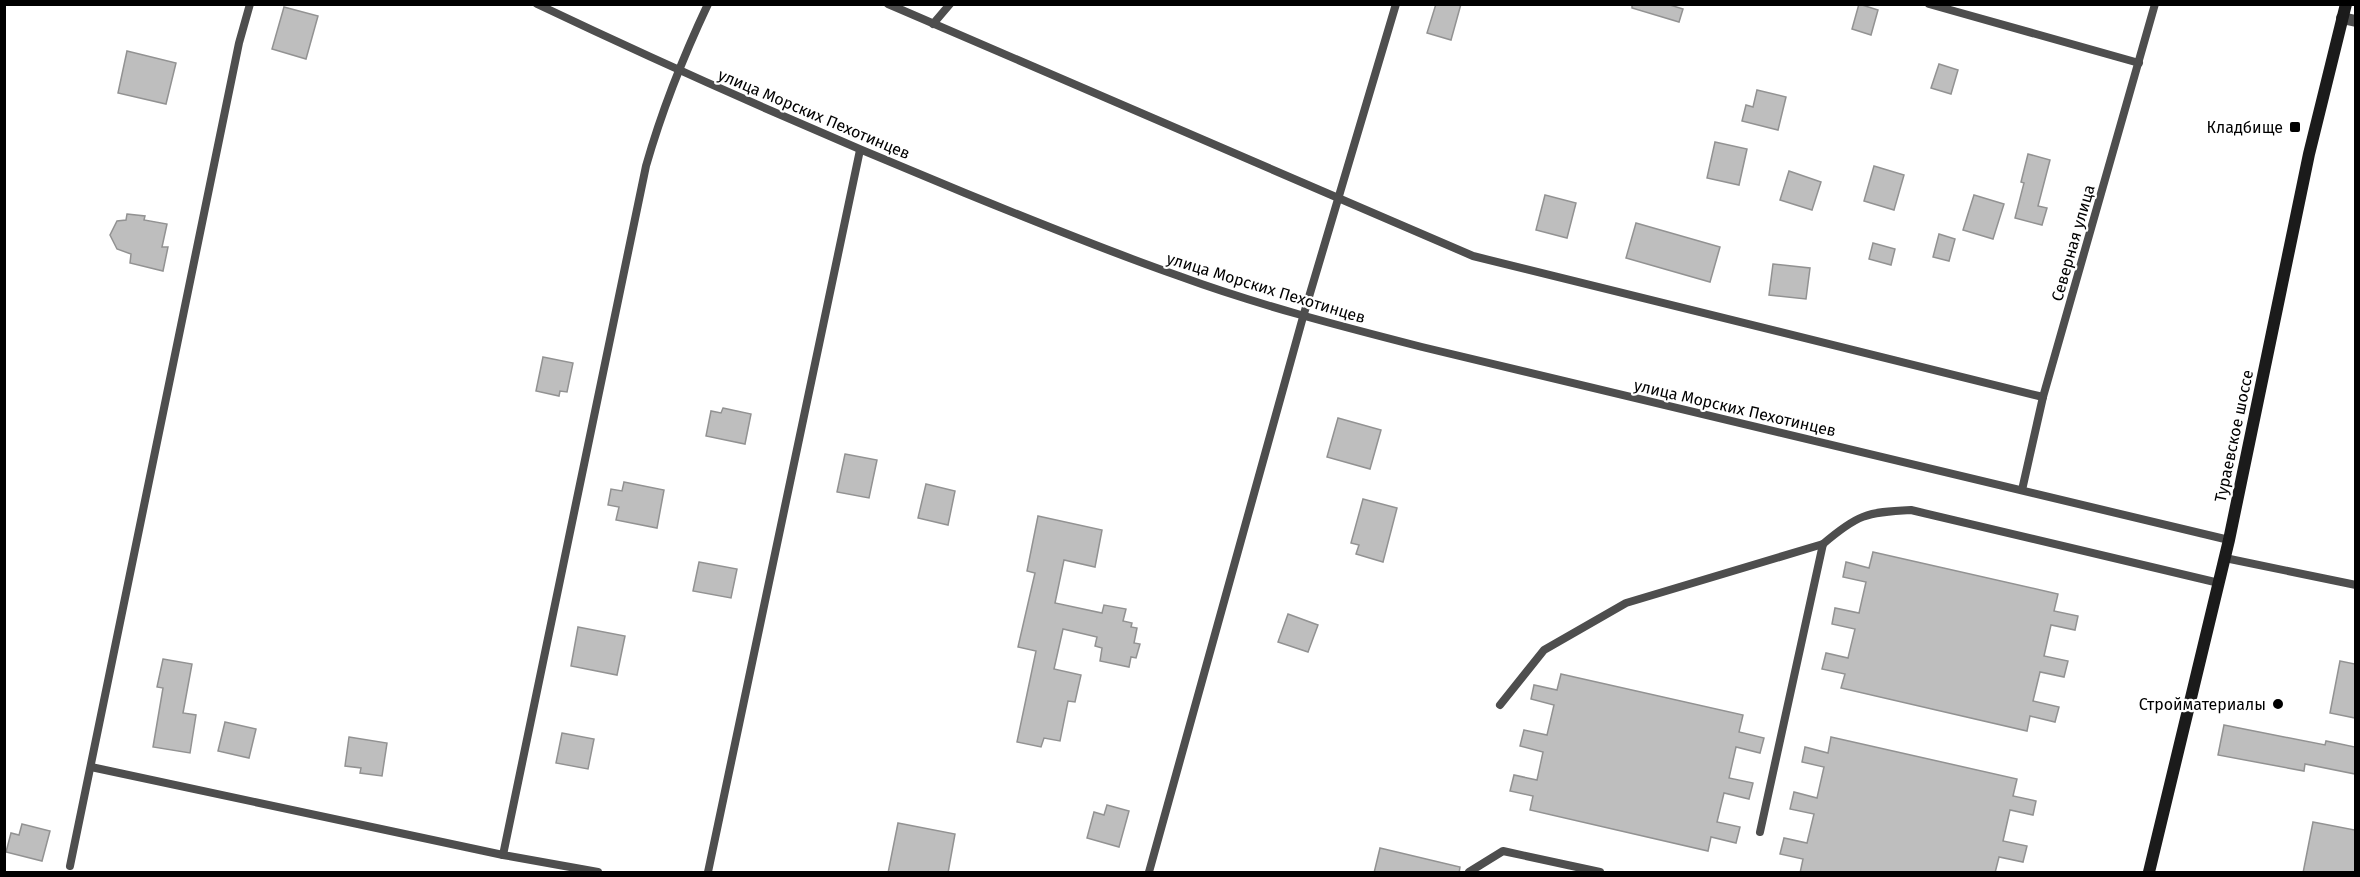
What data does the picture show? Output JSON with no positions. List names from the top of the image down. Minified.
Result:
{"streets":{"main road":["Тураевское шоссе"],"lane":["улица Морских Пехотинцев","Северная улица"]},"crossings":[["улица Морских Пехотинцев","Северная улица"],["улица Морских Пехотинцев","Тураевское шоссе"]],"places":{"transit":["Кладбище"],"other":["Стройматериалы"]}}
